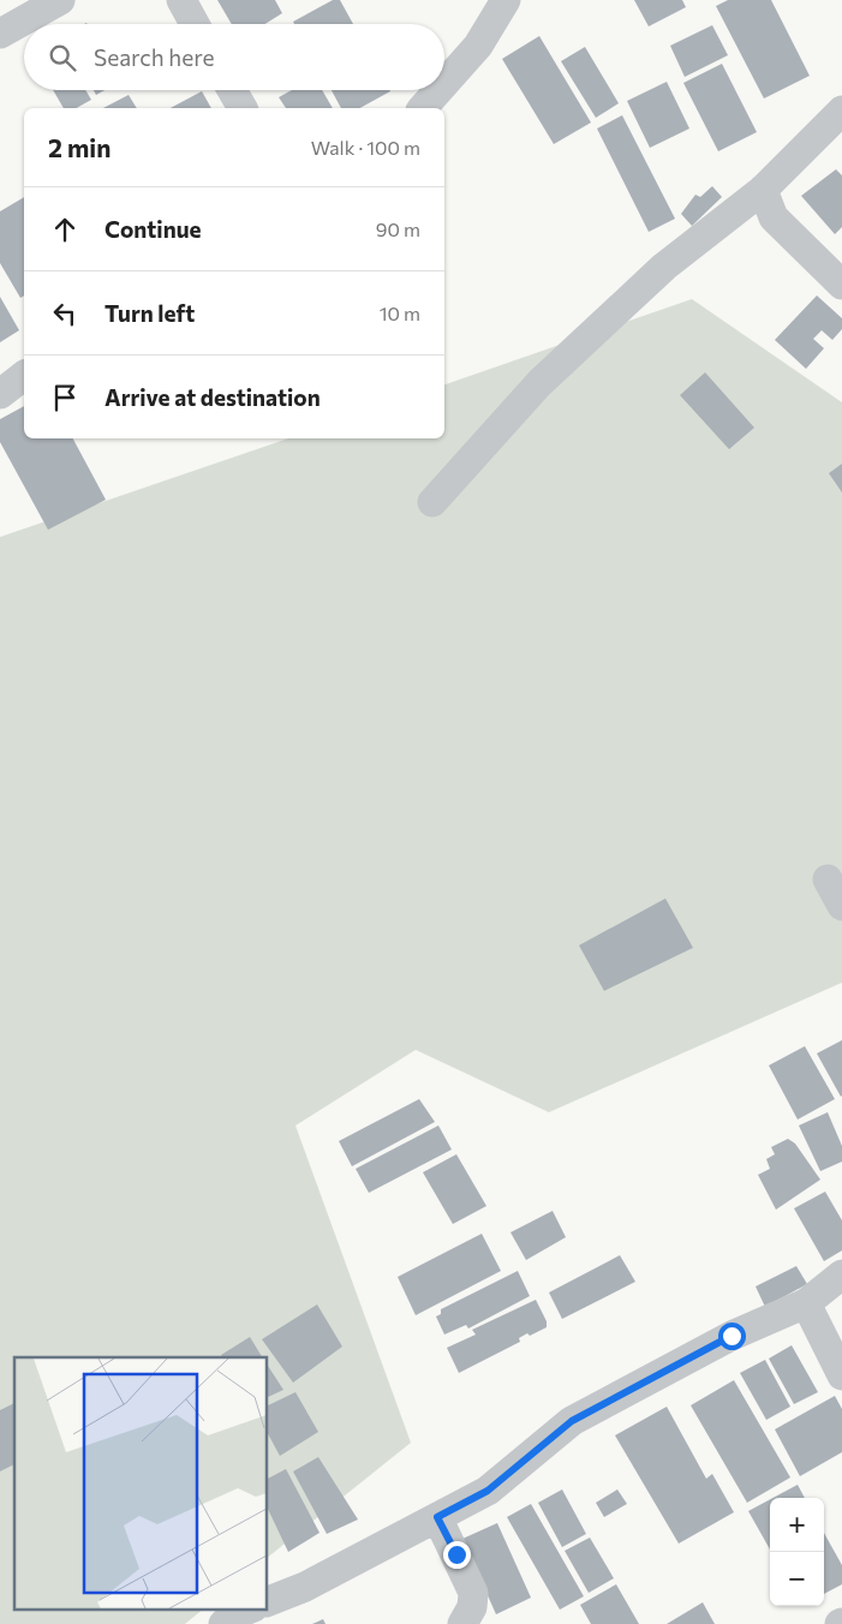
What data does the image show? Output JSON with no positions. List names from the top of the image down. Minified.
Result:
{"page":{"search":"Search here","heading":["2 min","Walk · 100 m"],"list":[["Continue","90 m"],["Turn left","10 m"],"Arrive at destination"],"map_buttons":["+","−"]}}
